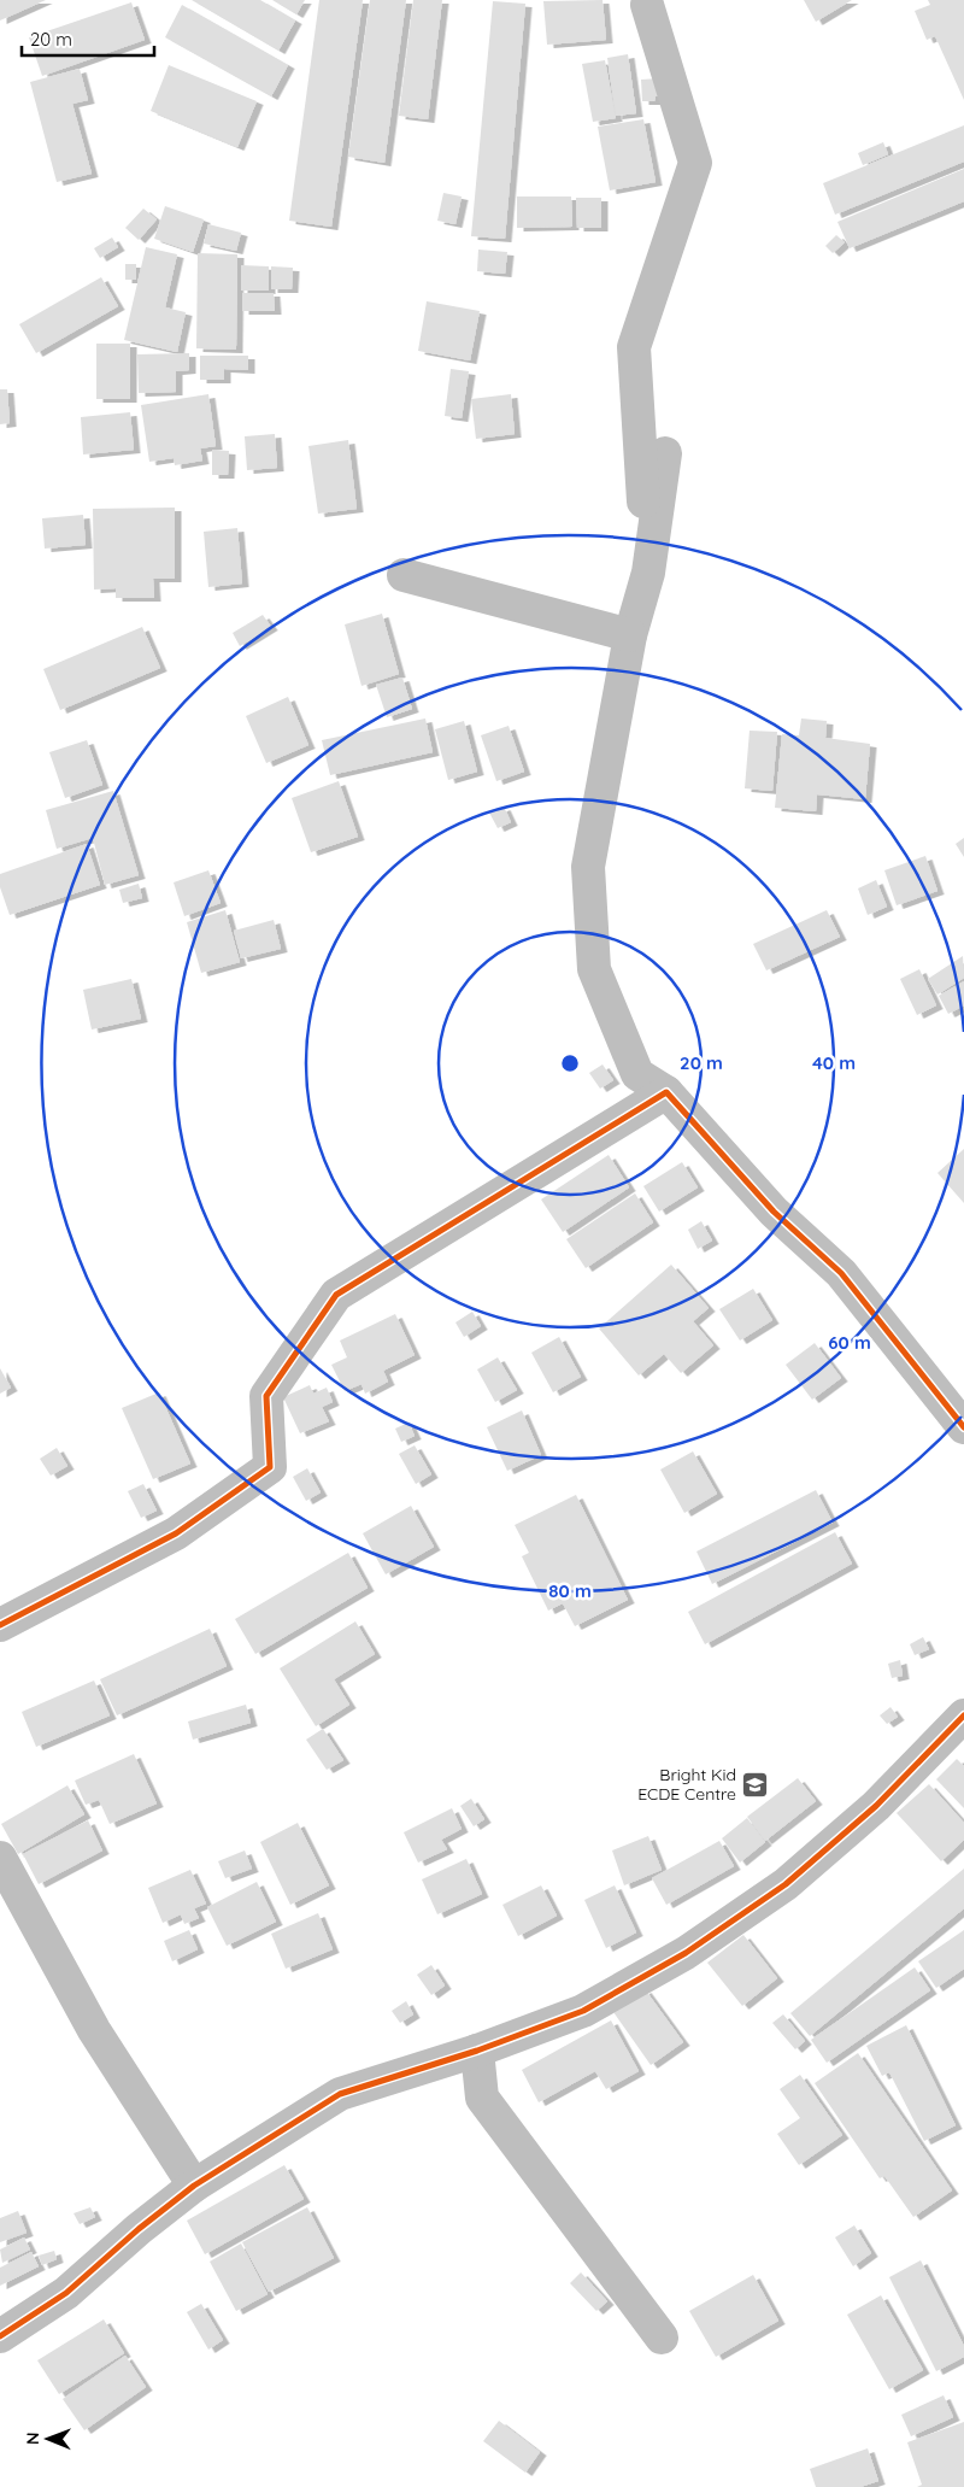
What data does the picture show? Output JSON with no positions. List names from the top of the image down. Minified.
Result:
{"places":{"school or university":["Bright Kid ECDE Centre"]},"scale_bar":"20 m","north":"left","rings":["20 m","40 m","60 m","80 m"]}
